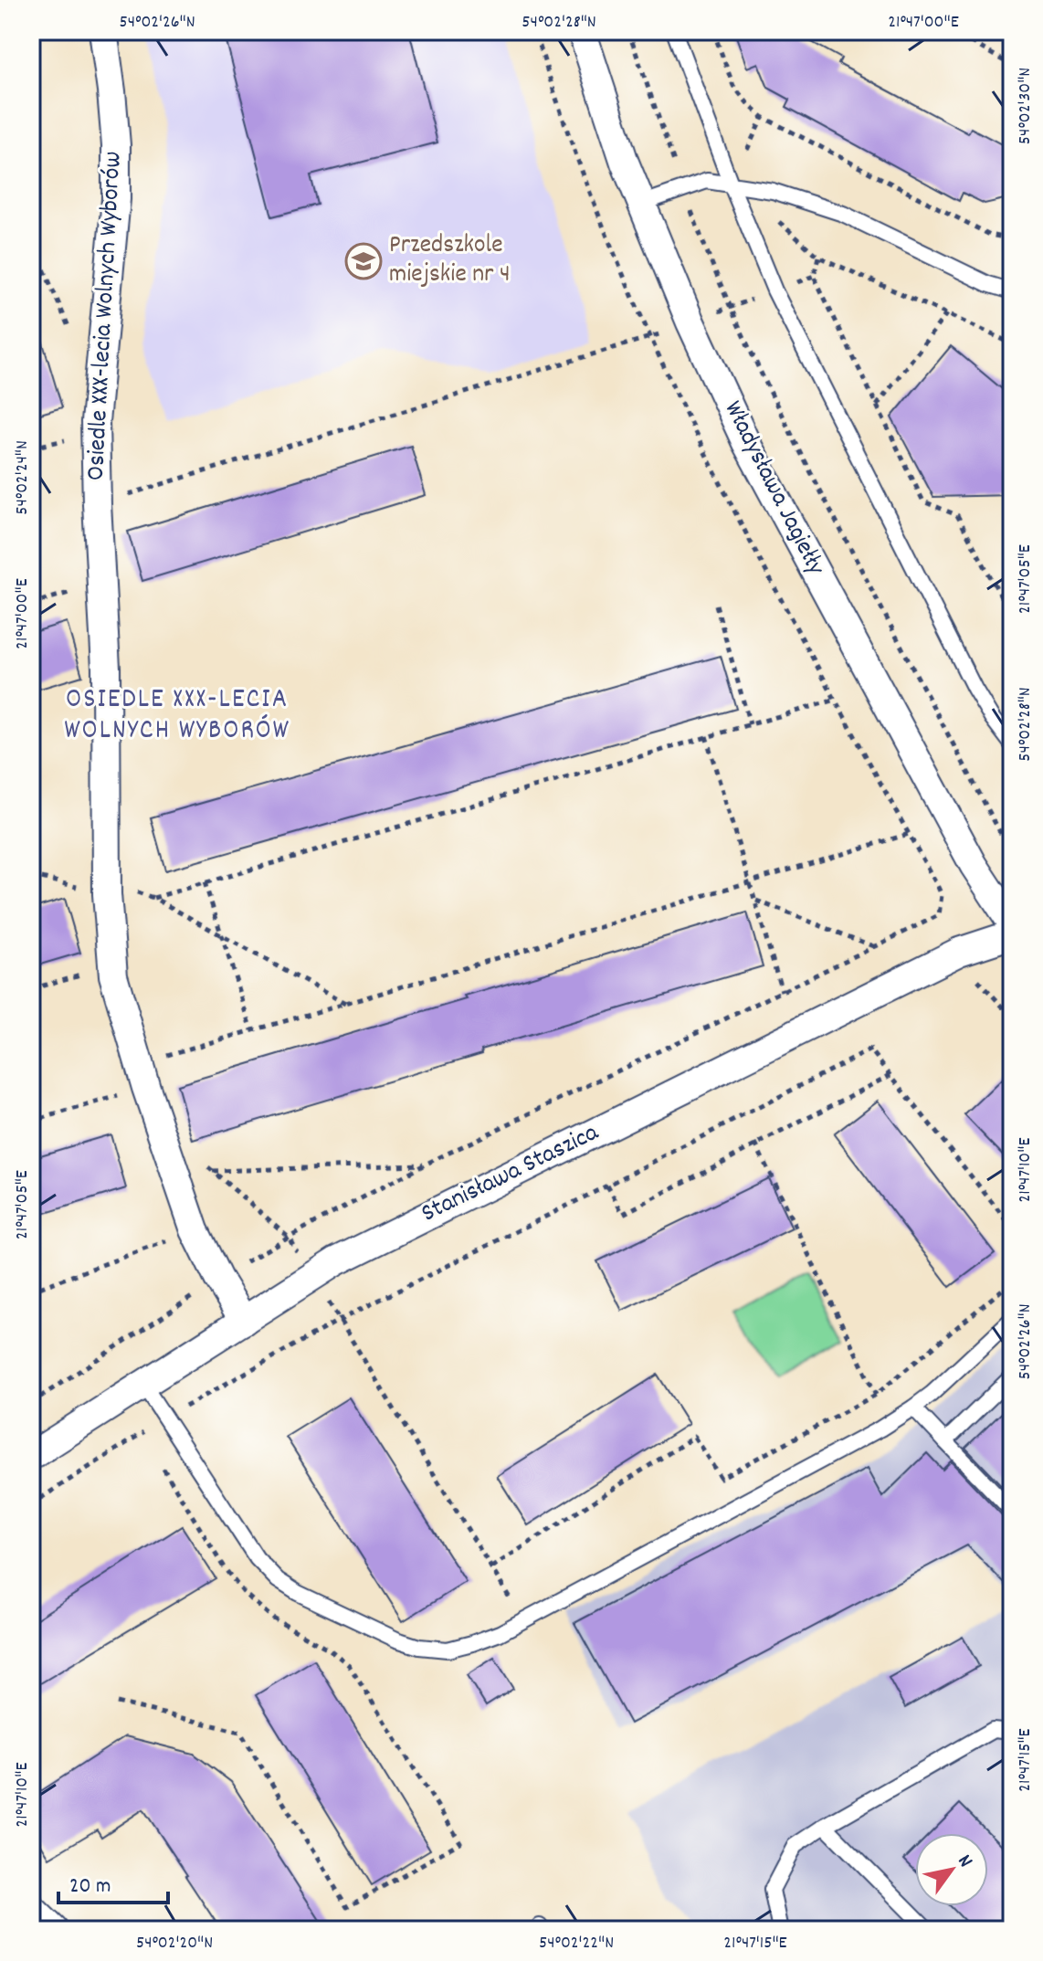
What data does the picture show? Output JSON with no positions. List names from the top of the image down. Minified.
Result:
{"streets":{"street":["Osiedle XXX-lecia Wolnych Wyborów","Władysława Jagiełły","Stanisława Staszica"]},"crossings":[["Osiedle XXX-lecia Wolnych Wyborów","Stanisława Staszica"]],"districts":["OSIEDLE XXX-LECIA WOLNYCH WYBORÓW"],"places":{"school or university":["Przedszkole miejskie nr 4"]},"scale_bar":"20 m","north":"top right","coordinates":["54°02'26\"N","54°02'28\"N","21°47'00\"E","54°02'30\"N","54°02'24\"N","21°47'05\"E","21°47'10\"E","21°47'15\"E","54°02'20\"N","54°02'22\"N"]}
